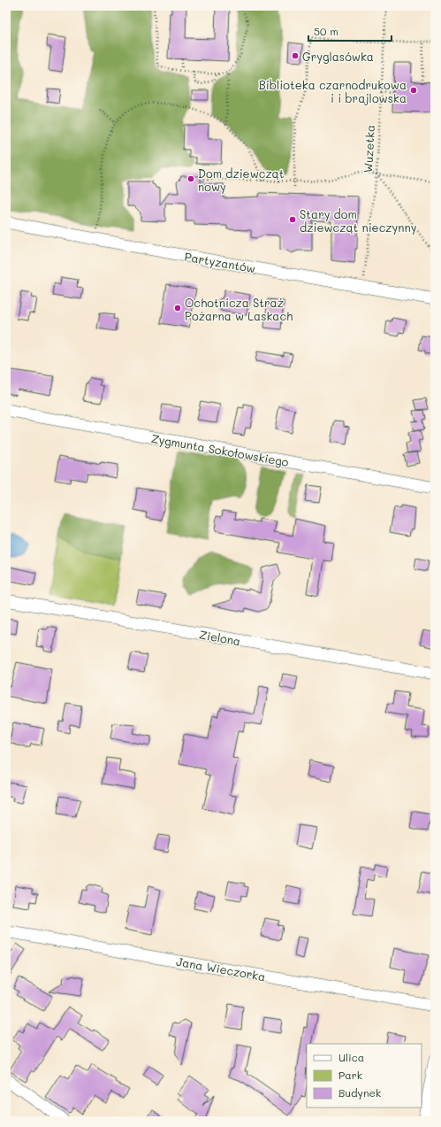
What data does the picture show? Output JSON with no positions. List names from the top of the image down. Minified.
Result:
{"streets":{"street":["Partyzantów","Zygmunta Sokołowskiego","Zielona","Jana Wieczorka"],"path":["Wuzetka"]},"crossings":[["Wuzetka","Partyzantów"]],"places":["Gryglasówka","Biblioteka czarnodrukowa i i brajlowska","Dom dziewcząt nowy","Stary dom dziewcząt nieczynny","Ochotnicza Straż Pożarna w Laskach"],"legend":["Ulica","Park","Budynek"],"scale_bar":"50 m"}
